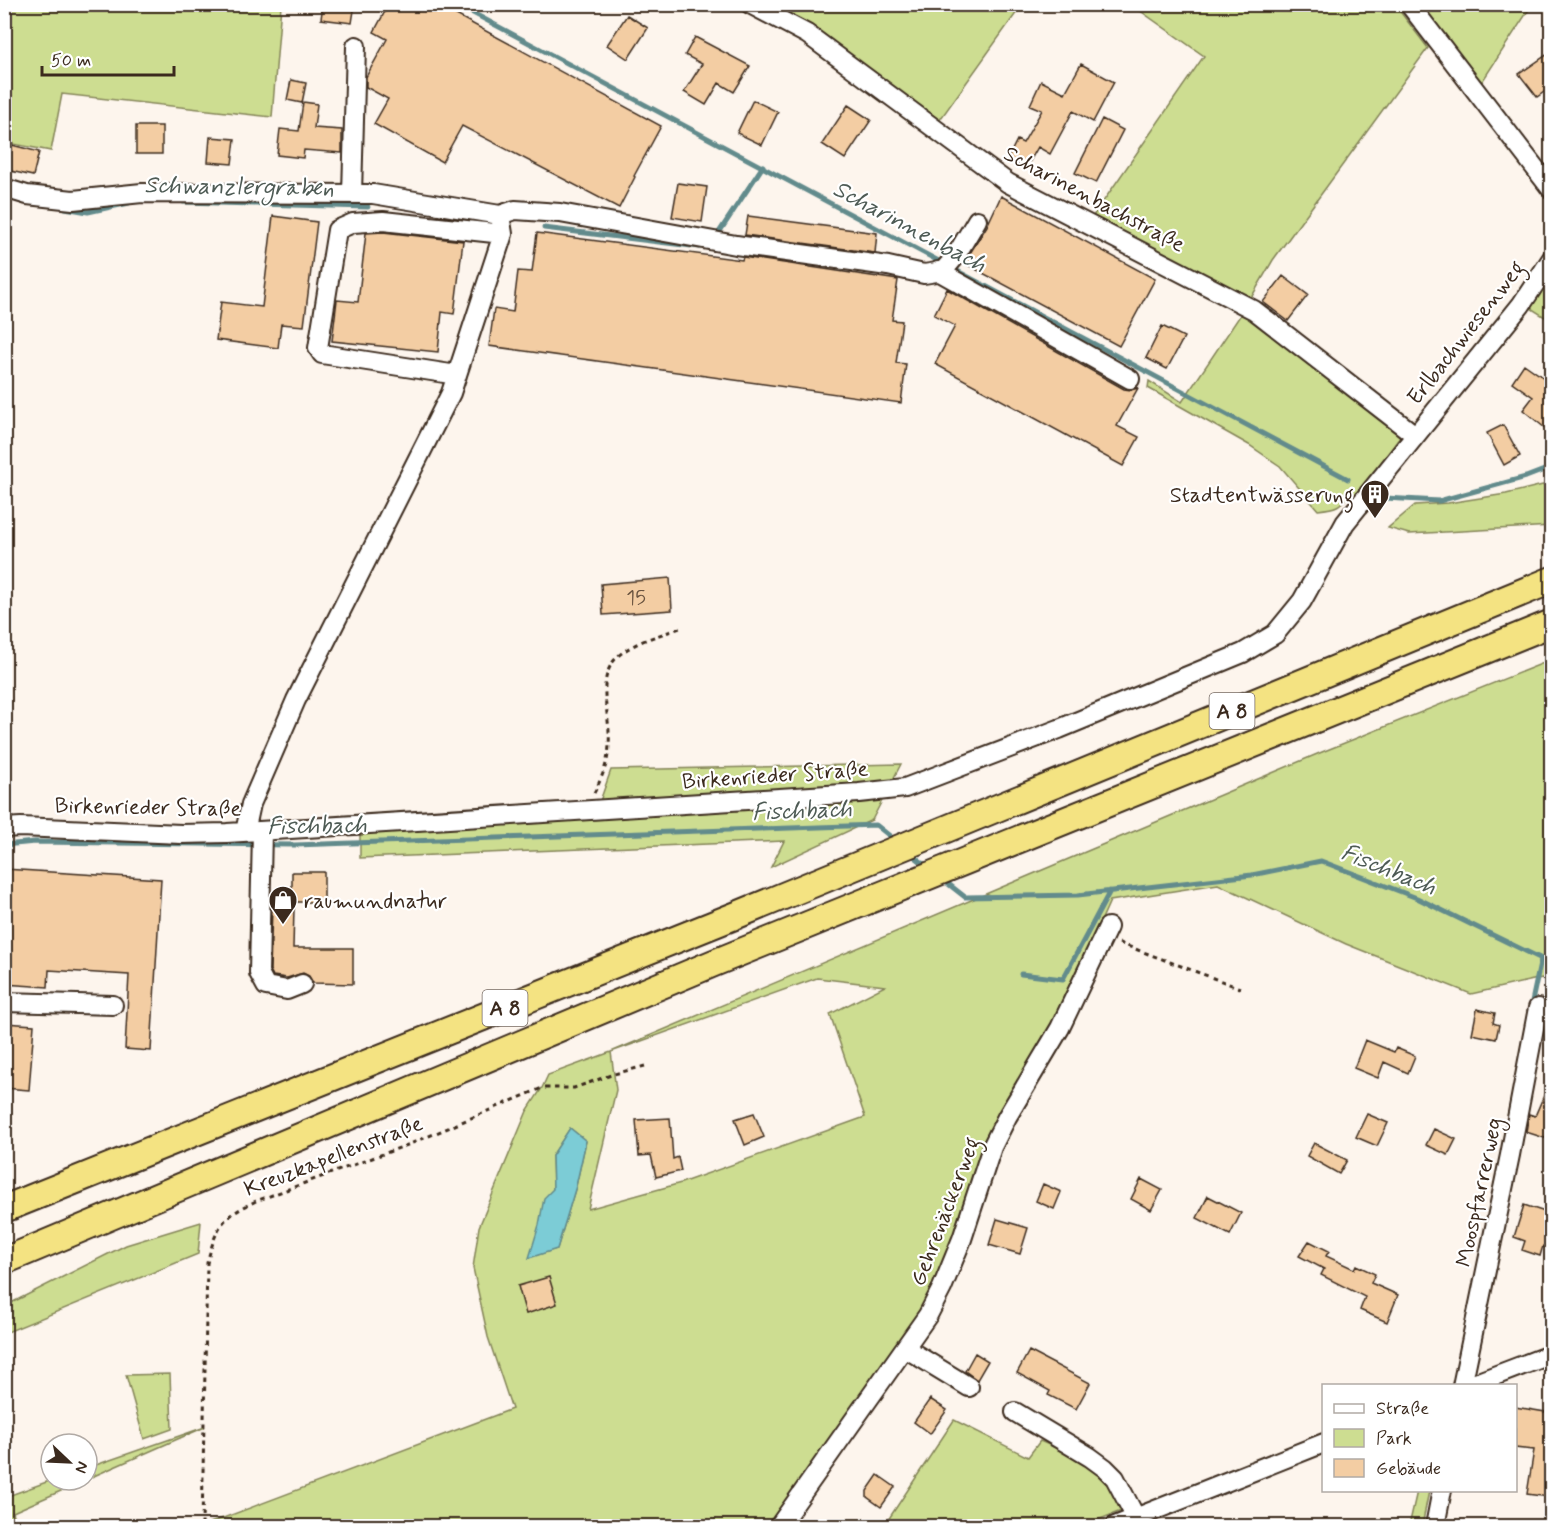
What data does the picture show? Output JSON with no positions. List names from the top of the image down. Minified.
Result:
{"streets":{"highway":["A 8"],"street":["Scharinenbachstraße","Erlbachwiesenweg","Birkenrieder Straße","Moospfarrerweg","Gehrenäckerweg"],"path":["Kreuzkapellenstraße"]},"crossings":[["Scharinenbachstraße","Erlbachwiesenweg"],["Scharinenbachstraße","Birkenrieder Straße"],["Erlbachwiesenweg","Birkenrieder Straße"]],"water":["Schwanzlergraben","Scharinnenbach","Fischbach"],"places":{"building":["Stadtentwässerung"],"shop":["raumundnatur"]},"house_numbers":["15"],"legend":["Straße","Park","Gebäude"],"scale_bar":"50 m","north":"bottom right"}
